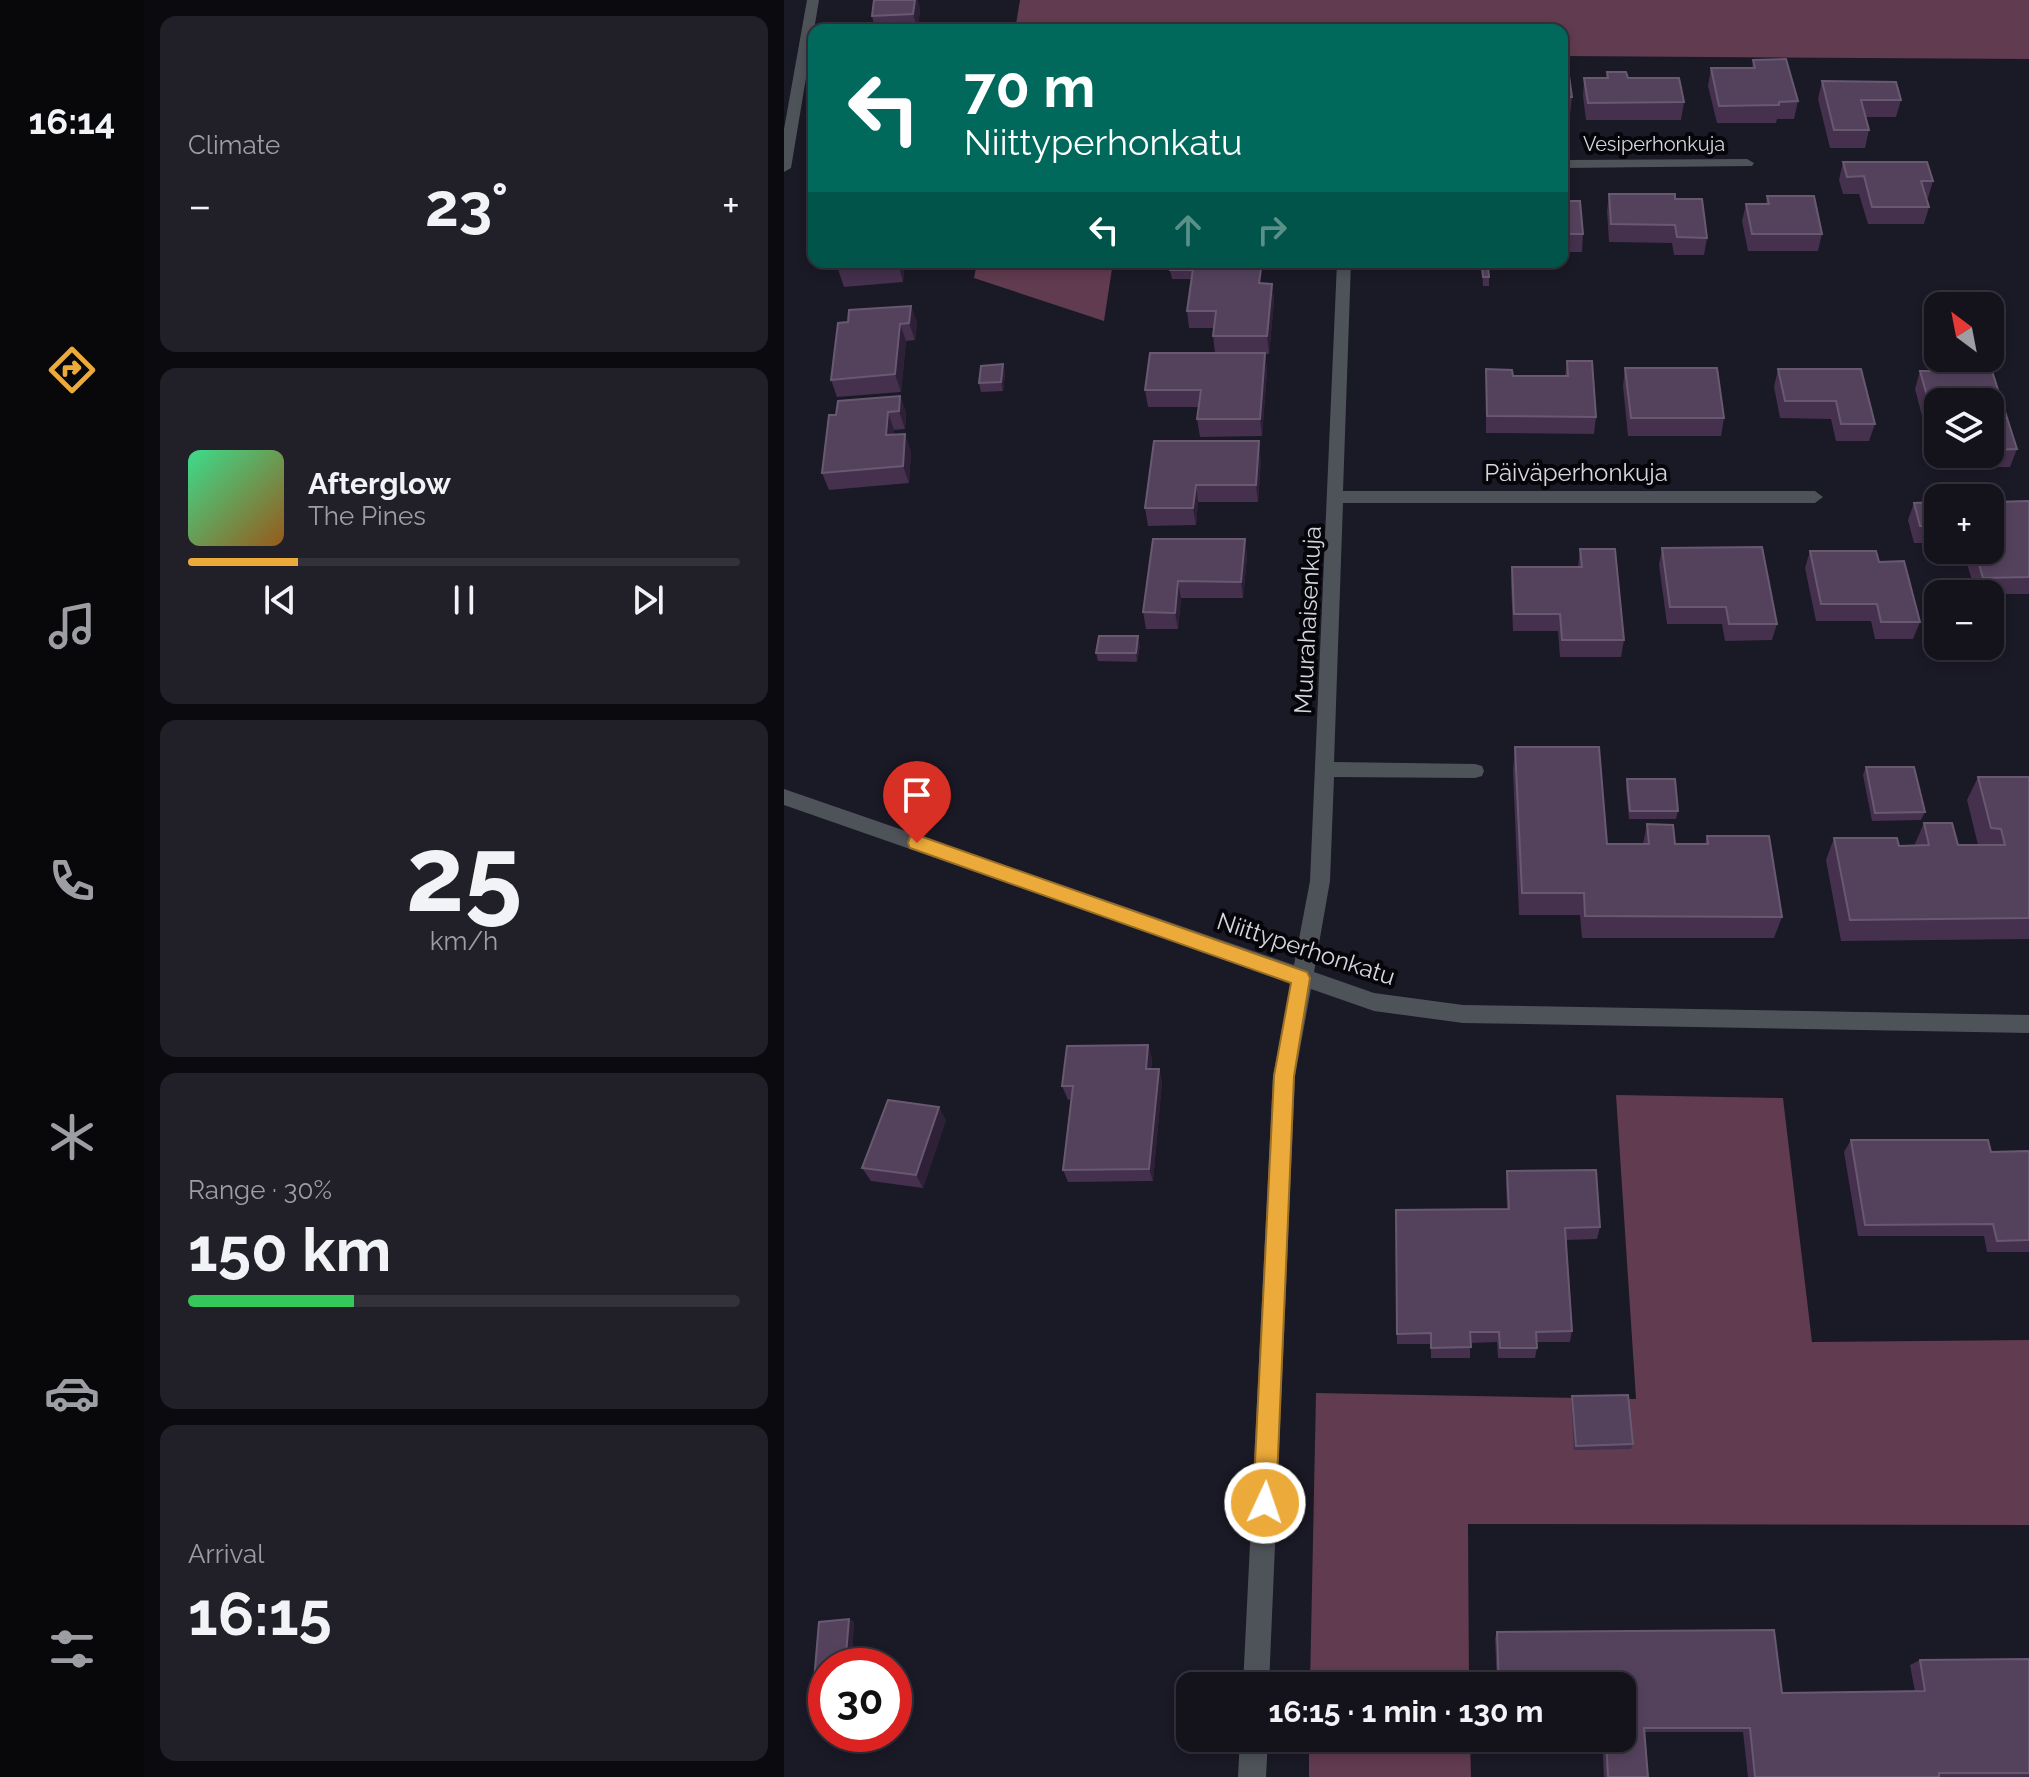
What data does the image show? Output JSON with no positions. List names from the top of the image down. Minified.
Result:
{"streets":{"street":["Vesiperhonkuja","Päiväperhonkuja","Muurahaisenkuja","Niittyperhonkatu"]},"crossings":[["Päiväperhonkuja","Muurahaisenkuja"],["Muurahaisenkuja","Niittyperhonkatu"]],"north":"top left","page":{"tabs":"16:14","tile":["Climate",["25","km/h"],["Range · 30%","150 km"],["Arrival","16:15"]],"turn":["70 m","Niittyperhonkatu"],"heat":["−","23°","+"],"map_buttons":["+","−"],"song":["Afterglow","The Pines"],"limit":"30","trip":"16:15 · 1 min · 130 m"}}
